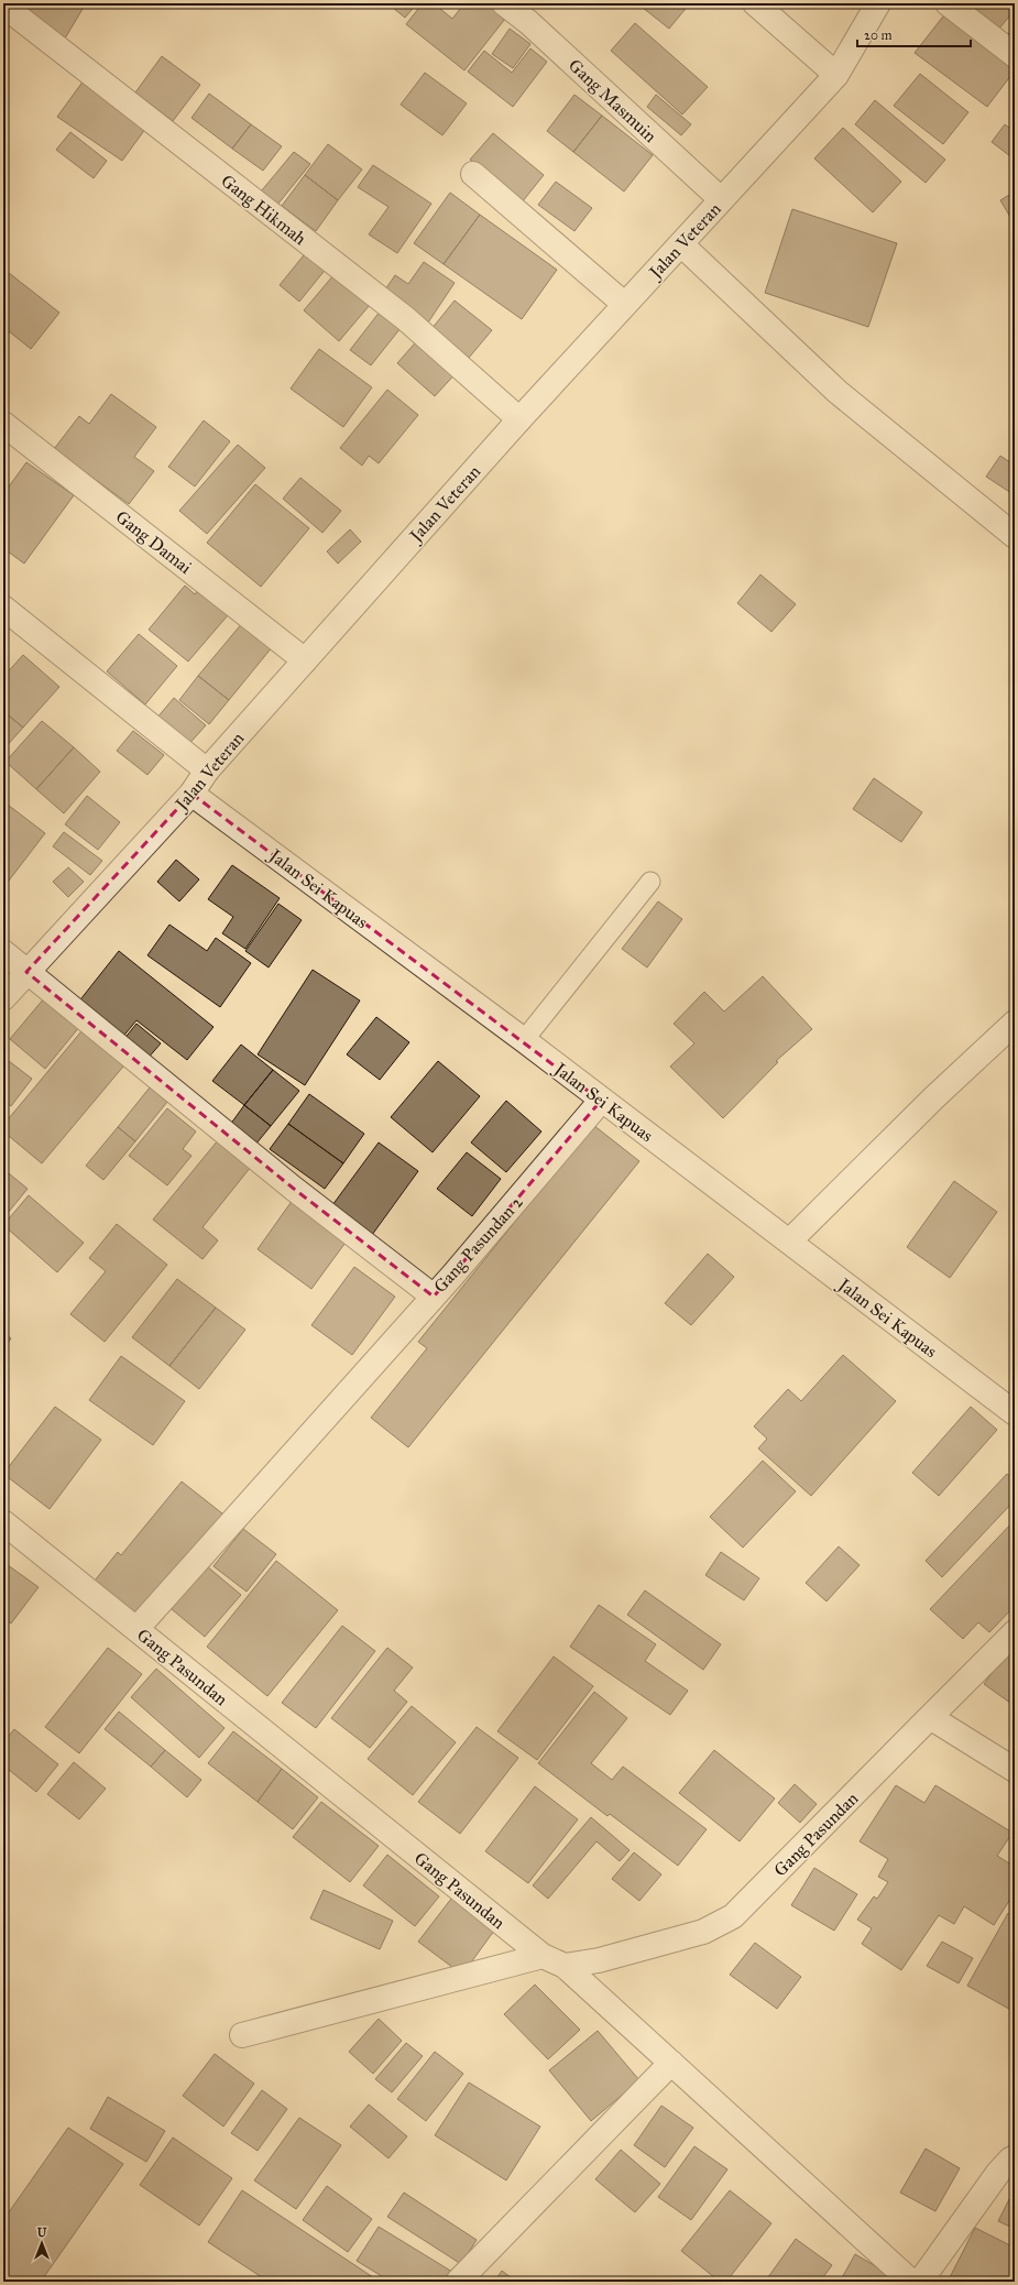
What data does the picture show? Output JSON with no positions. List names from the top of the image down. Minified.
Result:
{"streets":{"street":["Gang Masmuin","Gang Hikmah","Jalan Veteran","Gang Damai","Jalan Sei Kapuas","Gang Pasundan 2","Gang Pasundan"]},"crossings":[["Gang Masmuin","Jalan Veteran"],["Gang Hikmah","Jalan Veteran"],["Jalan Veteran","Gang Damai"],["Jalan Veteran","Jalan Sei Kapuas"],["Jalan Veteran","Gang Pasundan 2"],["Jalan Sei Kapuas","Gang Pasundan 2"]],"scale_bar":"20 m","north":"top"}
